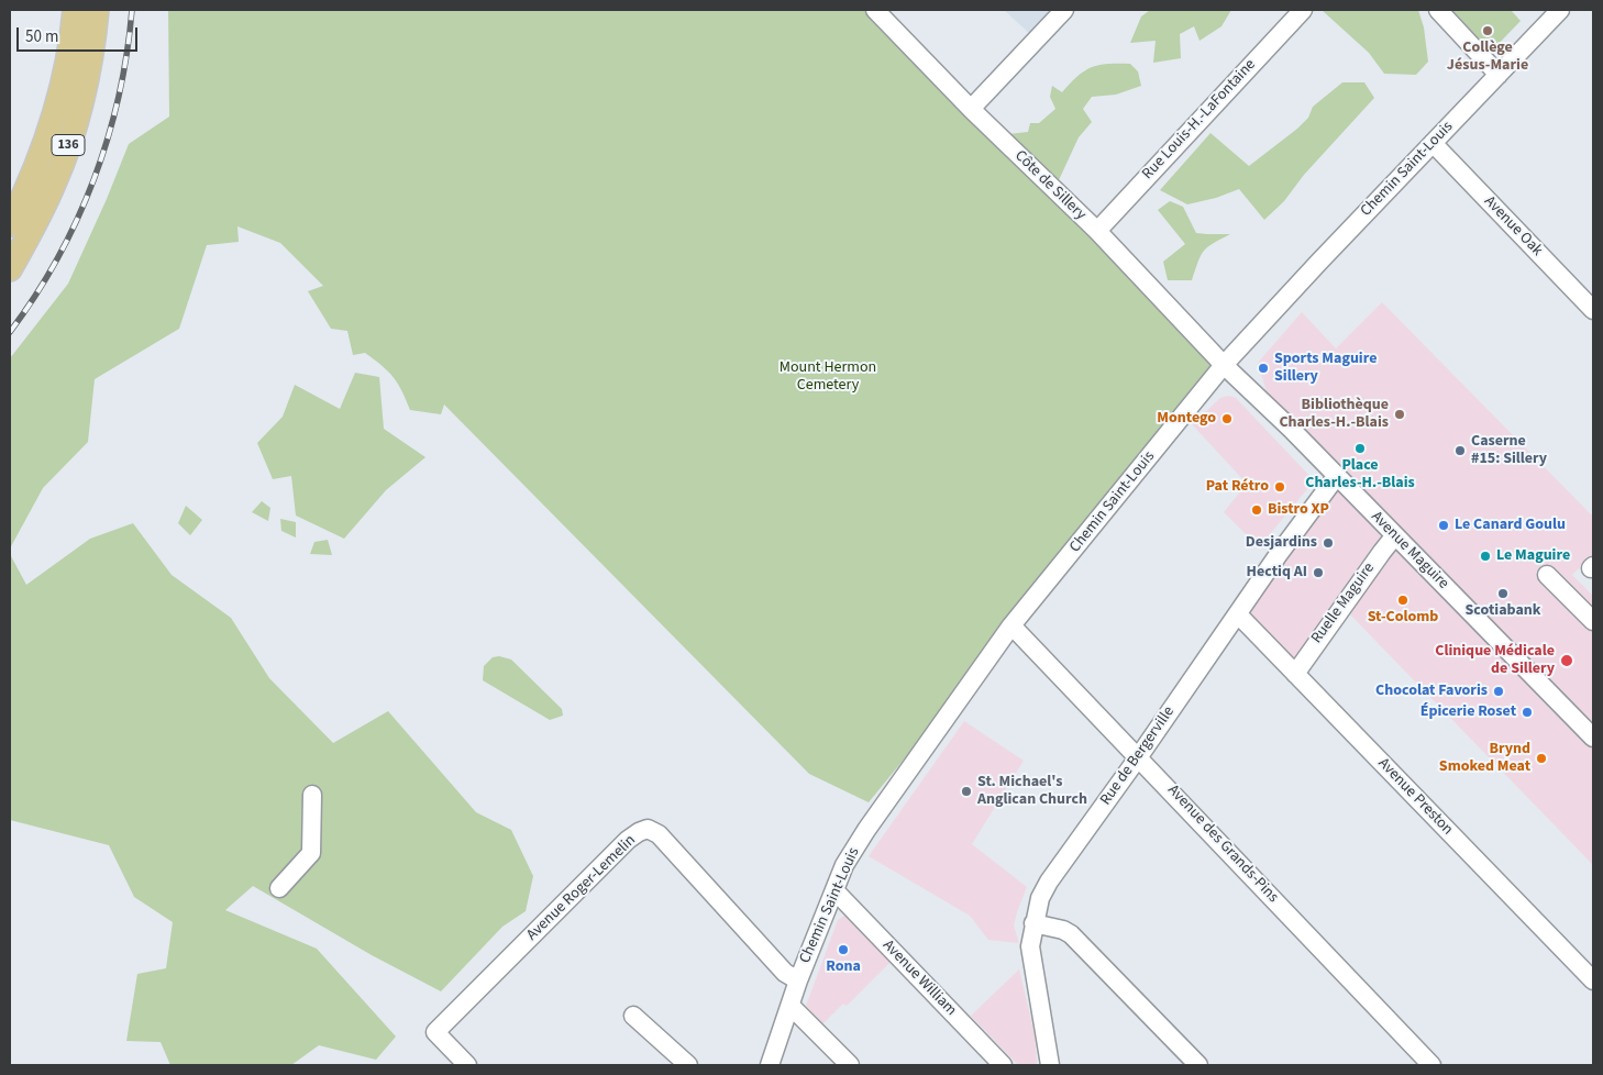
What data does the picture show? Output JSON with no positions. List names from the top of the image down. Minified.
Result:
{"streets":{"main road":["136"],"street":["Rue Louis-H.-LaFontaine","Chemin Saint-Louis","Côte de Sillery","Avenue Oak","Avenue Maguire","Ruelle Maguire","Rue de Bergerville","Avenue Preston","Avenue des Grands-Pins","Avenue Roger-Lemelin","Avenue William"]},"crossings":[["Rue Louis-H.-LaFontaine","Côte de Sillery"],["Chemin Saint-Louis","Côte de Sillery"],["Chemin Saint-Louis","Avenue Oak"],["Chemin Saint-Louis","Avenue Maguire"],["Chemin Saint-Louis","Avenue des Grands-Pins"],["Chemin Saint-Louis","Avenue Roger-Lemelin"],["Chemin Saint-Louis","Avenue William"],["Côte de Sillery","Avenue Maguire"],["Avenue Maguire","Ruelle Maguire"],["Avenue Maguire","Rue de Bergerville"],["Ruelle Maguire","Avenue Preston"],["Rue de Bergerville","Avenue Preston"],["Rue de Bergerville","Avenue des Grands-Pins"]],"parks":["Mount Hermon Cemetery"],"places":["Collège Jésus-Marie","Sports Maguire Sillery","Bibliothèque Charles-H.-Blais","Montego","Place Charles-H.-Blais","Caserne #15: Sillery","Pat Rétro","Bistro XP","Le Canard Goulu","Desjardins","Le Maguire","Hectiq AI","Scotiabank","St-Colomb","Clinique Médicale de Sillery","Chocolat Favoris","Épicerie Roset","Brynd Smoked Meat","St. Michael's Anglican Church","Rona"],"scale_bar":"50 m"}
